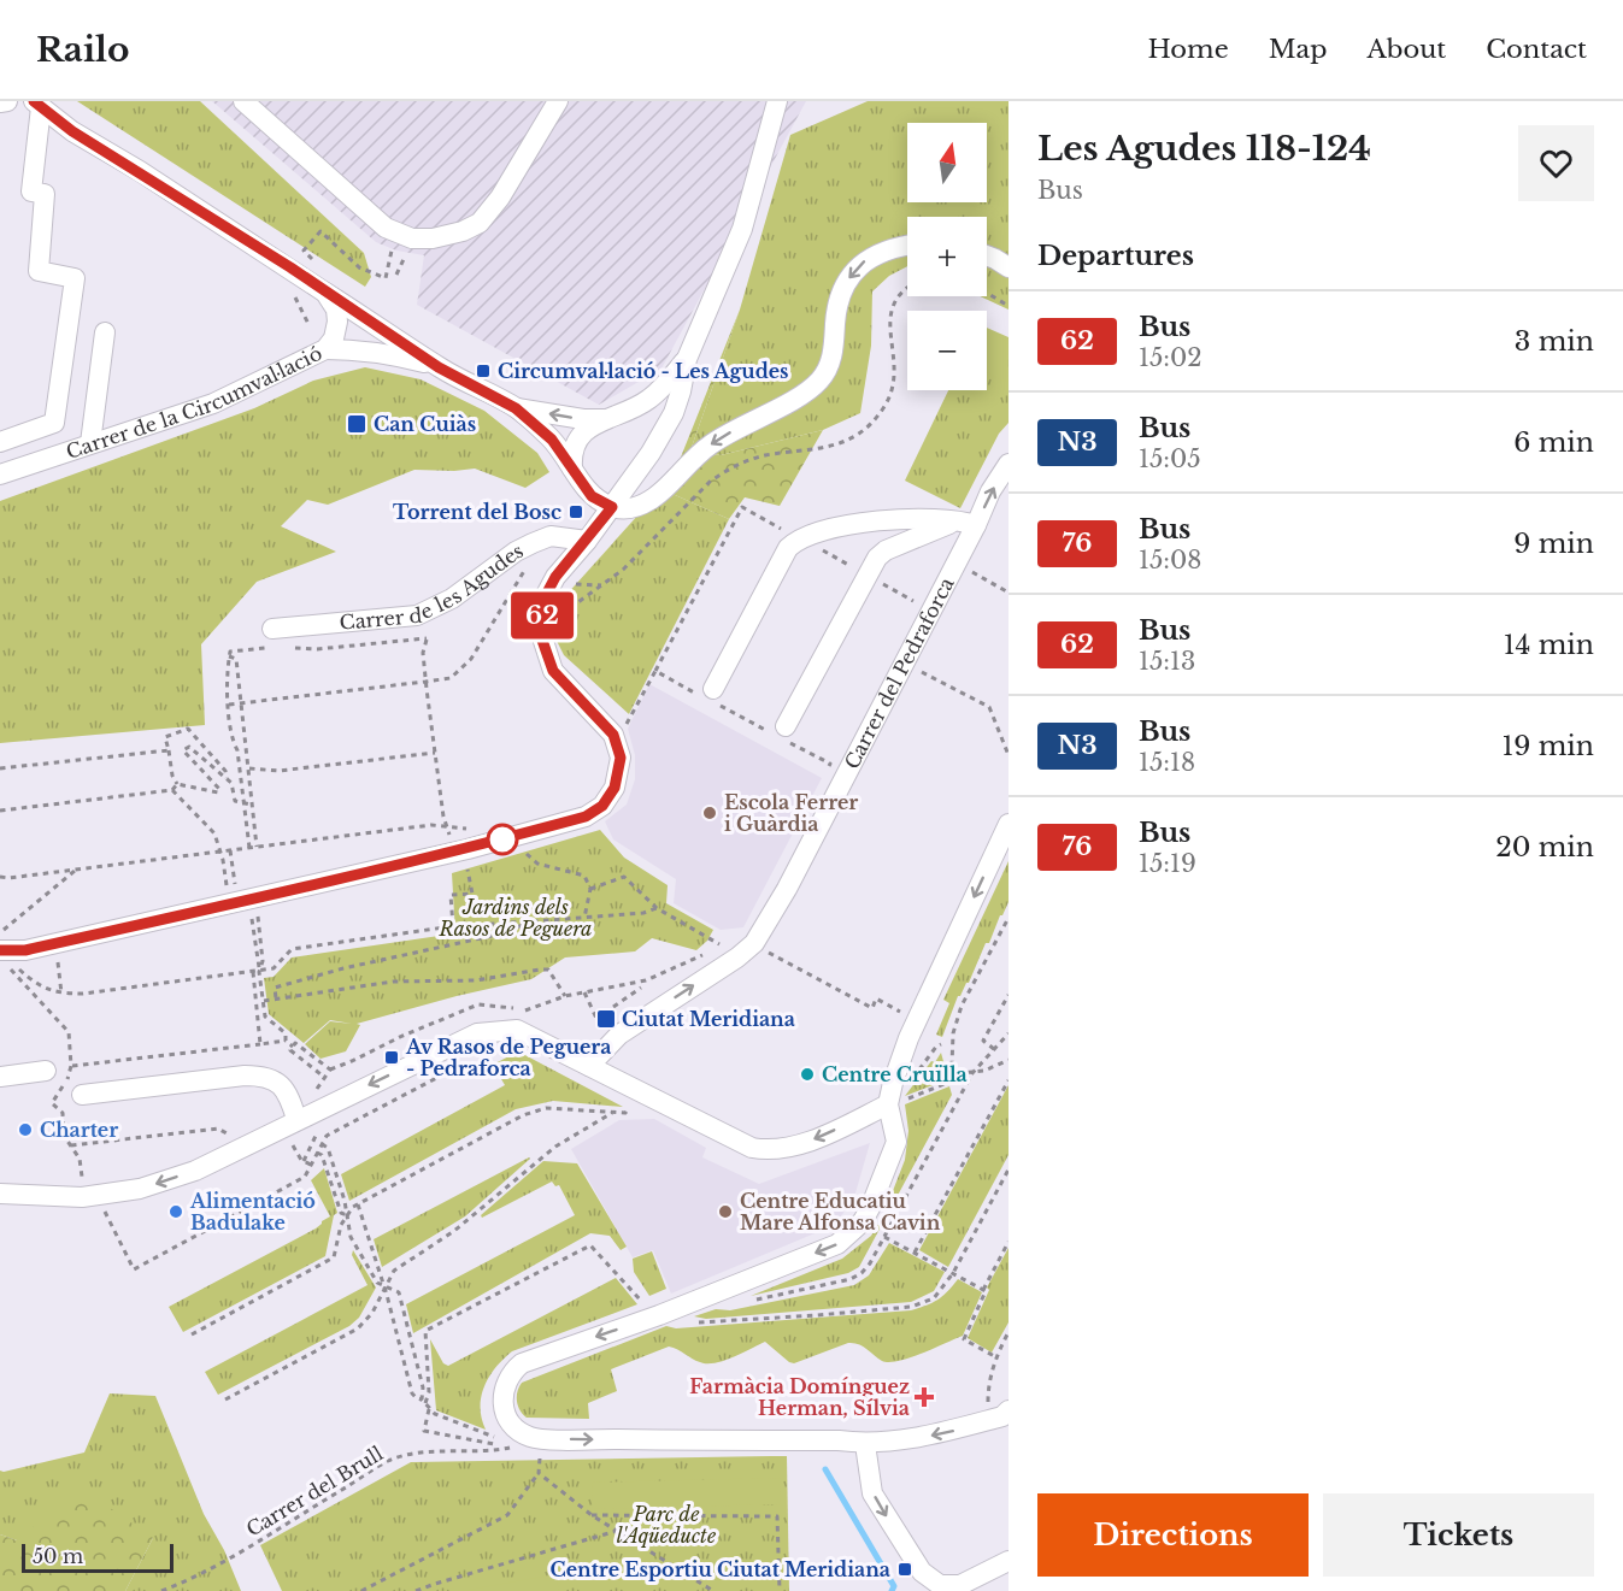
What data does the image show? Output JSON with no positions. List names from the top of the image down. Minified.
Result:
{"streets":{"street":["Carrer de la Circumval·lació","Carrer de les Agudes","Carrer del Pedraforca"],"path":["Carrer del Brull"]},"parks":["Jardins dels Rasos de Peguera","Parc de l'Aqüeducte"],"places":{"transit":["Circumval·lació - Les Agudes","Can Cuiàs","Torrent del Bosc","Ciutat Meridiana","Av Rasos de Peguera - Pedraforca","Centre Esportiu Ciutat Meridiana"],"other":["Escola Ferrer i Guàrdia","Centre Cruïlla","Charter","Alimentació Badulake","Centre Educatiu Mare Alfonsa Cavin"],"health":["Farmàcia Domínguez Herman, Sílvia"]},"lines":["bus line 62"],"scale_bar":"50 m","north":"top","page":{"header":"Railo","nav":["Home","Map","About","Contact"],"on_map":"62","heading":[["Les Agudes 118-124","Bus"],"Departures"],"map_buttons":["+","−"],"list":[{"mark":"62","name":"Bus","note":"15:02","value":"3 min"},{"mark":"N3","name":"Bus","note":"15:05","value":"6 min"},{"mark":"76","name":"Bus","note":"15:08","value":"9 min"},{"mark":"62","name":"Bus","note":"15:13","value":"14 min"},{"mark":"N3","name":"Bus","note":"15:18","value":"19 min"},{"mark":"76","name":"Bus","note":"15:19","value":"20 min"}],"buttons":["Directions","Tickets"],"scale":"50 m"}}
